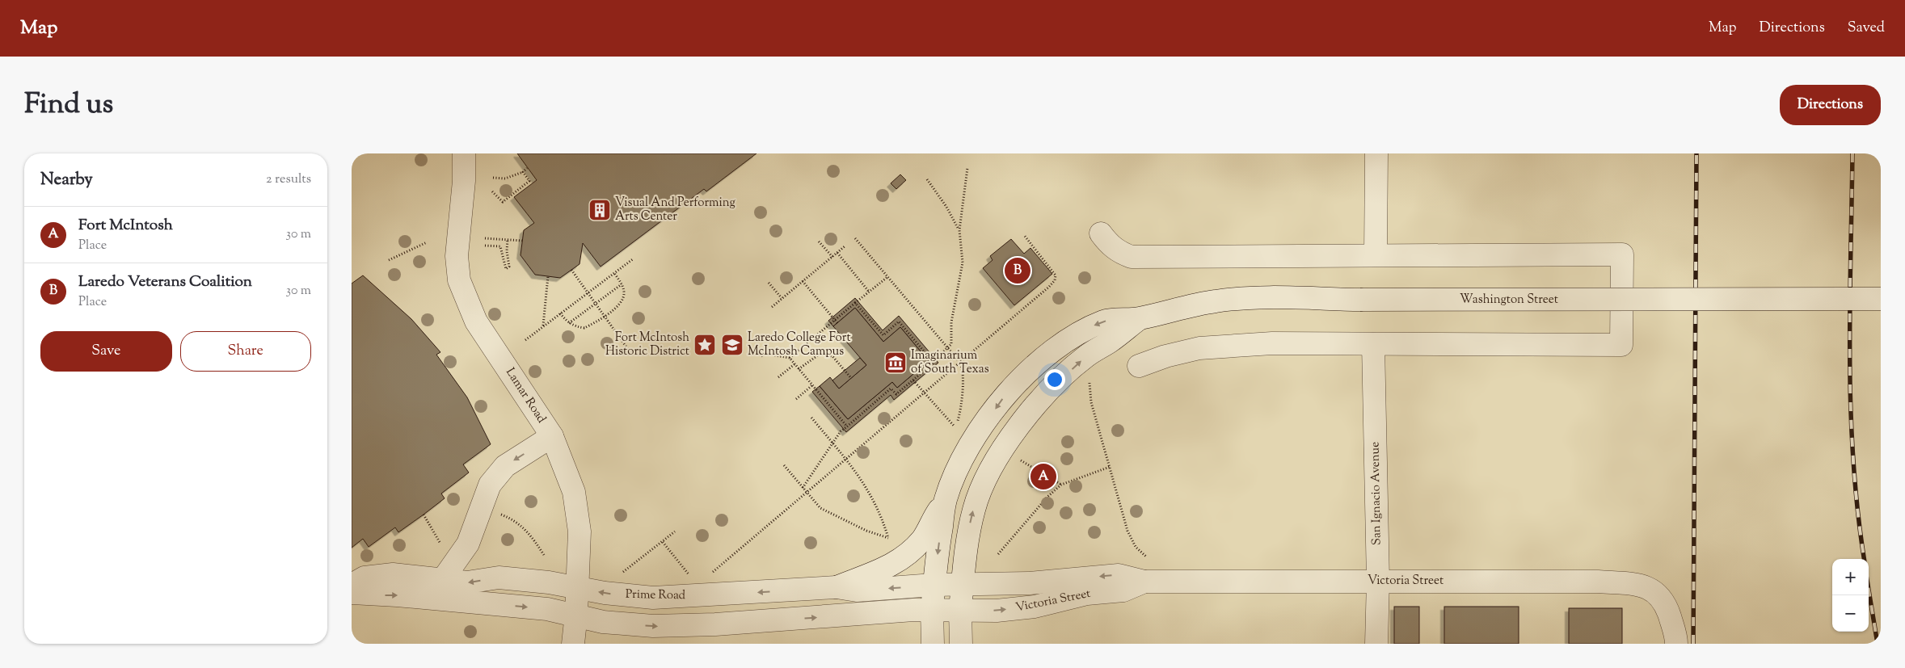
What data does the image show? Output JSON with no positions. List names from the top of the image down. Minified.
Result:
{"streets":{"street":["Washington Street","Lamar Road","San Ignacio Avenue","Victoria Street","Prime Road"]},"crossings":[["Lamar Road","Prime Road"],["San Ignacio Avenue","Victoria Street"],["Victoria Street","Prime Road"]],"places":{"building":["Visual And Performing Arts Center"],"place":["Fort McIntosh Historic District"],"school or university":["Laredo College Fort McIntosh Campus"],"museum":["Imaginarium of South Texas"]},"page":{"header":"Map","nav":["Map","Directions","Saved"],"title":"Find us","buttons":["Directions",["Save","Share"]],"heading":["Nearby","2 results"],"list":[{"mark":"A","name":"Fort McIntosh","note":"Place","value":"30 m"},{"mark":"B","name":"Laredo Veterans Coalition","note":"Place","value":"30 m"}],"pins":["B","A"],"map_buttons":["+","−"]}}
